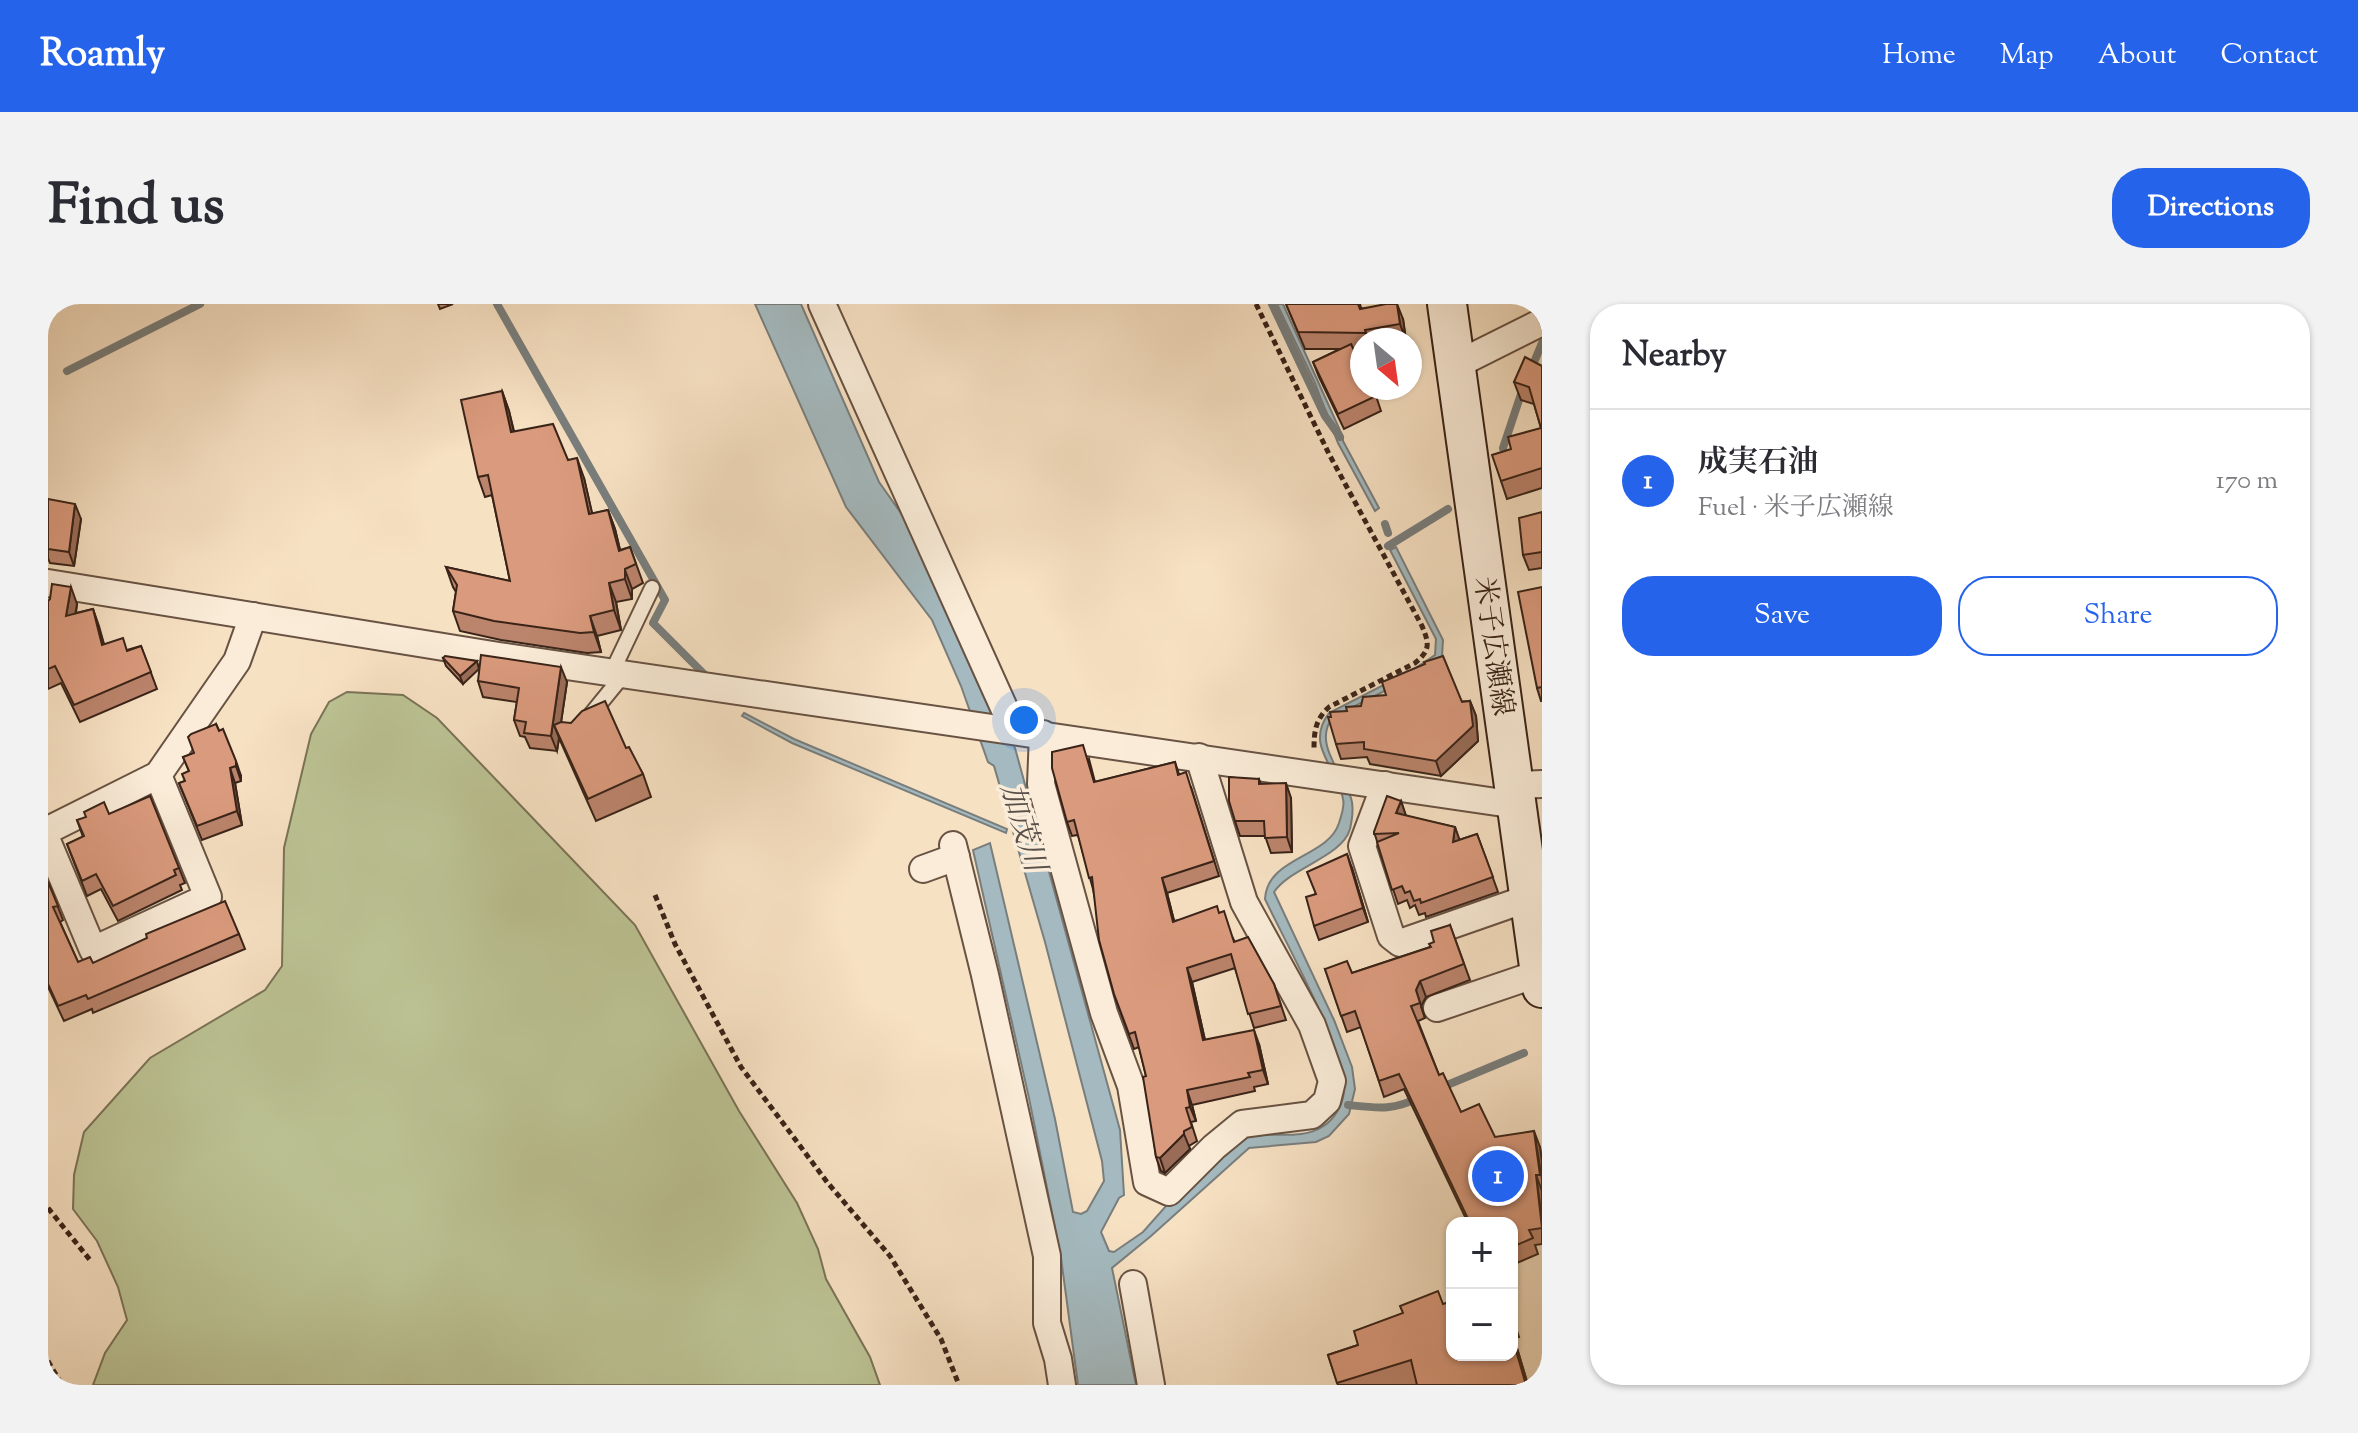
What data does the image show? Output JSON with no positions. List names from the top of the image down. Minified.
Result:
{"streets":{"main road":["米子広瀬線"]},"water":["加茂川"],"north":"bottom right","page":{"header":"Roamly","nav":["Home","Map","About","Contact"],"title":"Find us","buttons":["Directions",["Save","Share"]],"heading":"Nearby","list":[{"mark":"1","name":"成実石油","note":"Fuel · 米子広瀬線","value":"170 m"}],"pins":"1","map_buttons":["+","−"]}}
